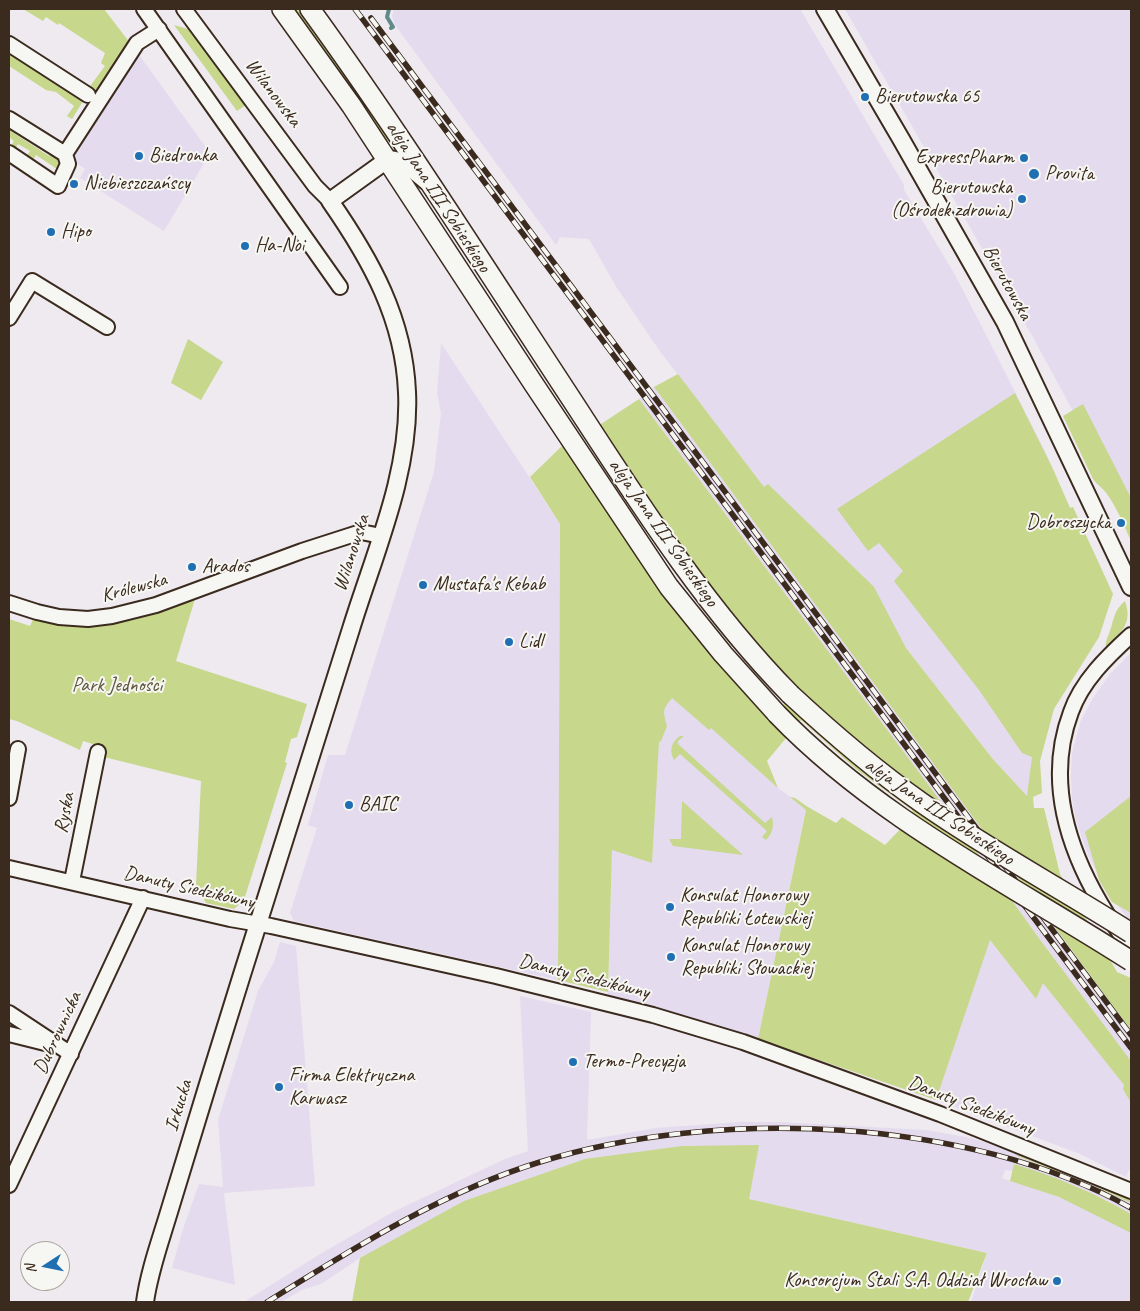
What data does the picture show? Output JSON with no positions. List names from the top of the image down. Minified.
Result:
{"streets":{"main road":["aleja Jana III Sobieskiego"],"street":["Wilanowska","Bierutowska","Królewska","Ryska","Danuty Siedzikówny","Dubrownicka","Irkucka"]},"crossings":[["Wilanowska","Królewska"],["Wilanowska","Danuty Siedzikówny"],["Wilanowska","Irkucka"],["Ryska","Danuty Siedzikówny"],["Danuty Siedzikówny","Dubrownicka"],["Danuty Siedzikówny","Irkucka"]],"parks":["Park Jedności"],"places":["Bierutowska 65","Biedronka","ExpressPharm","Provita","Niebieszczańscy","Bierutowska (Ośrodek zdrowia)","Hipo","Ha-Noi","Dobroszycka","Arados","Mustafa's Kebab","Lidl","BAIC","Konsulat Honorowy Republiki Łotewskiej","Konsulat Honorowy Republiki Słowackiej","Termo-Precyzja","Firma Elektryczna Karwasz","Konsorcjum Stali S.A. Oddział Wrocław"],"north":"left"}
